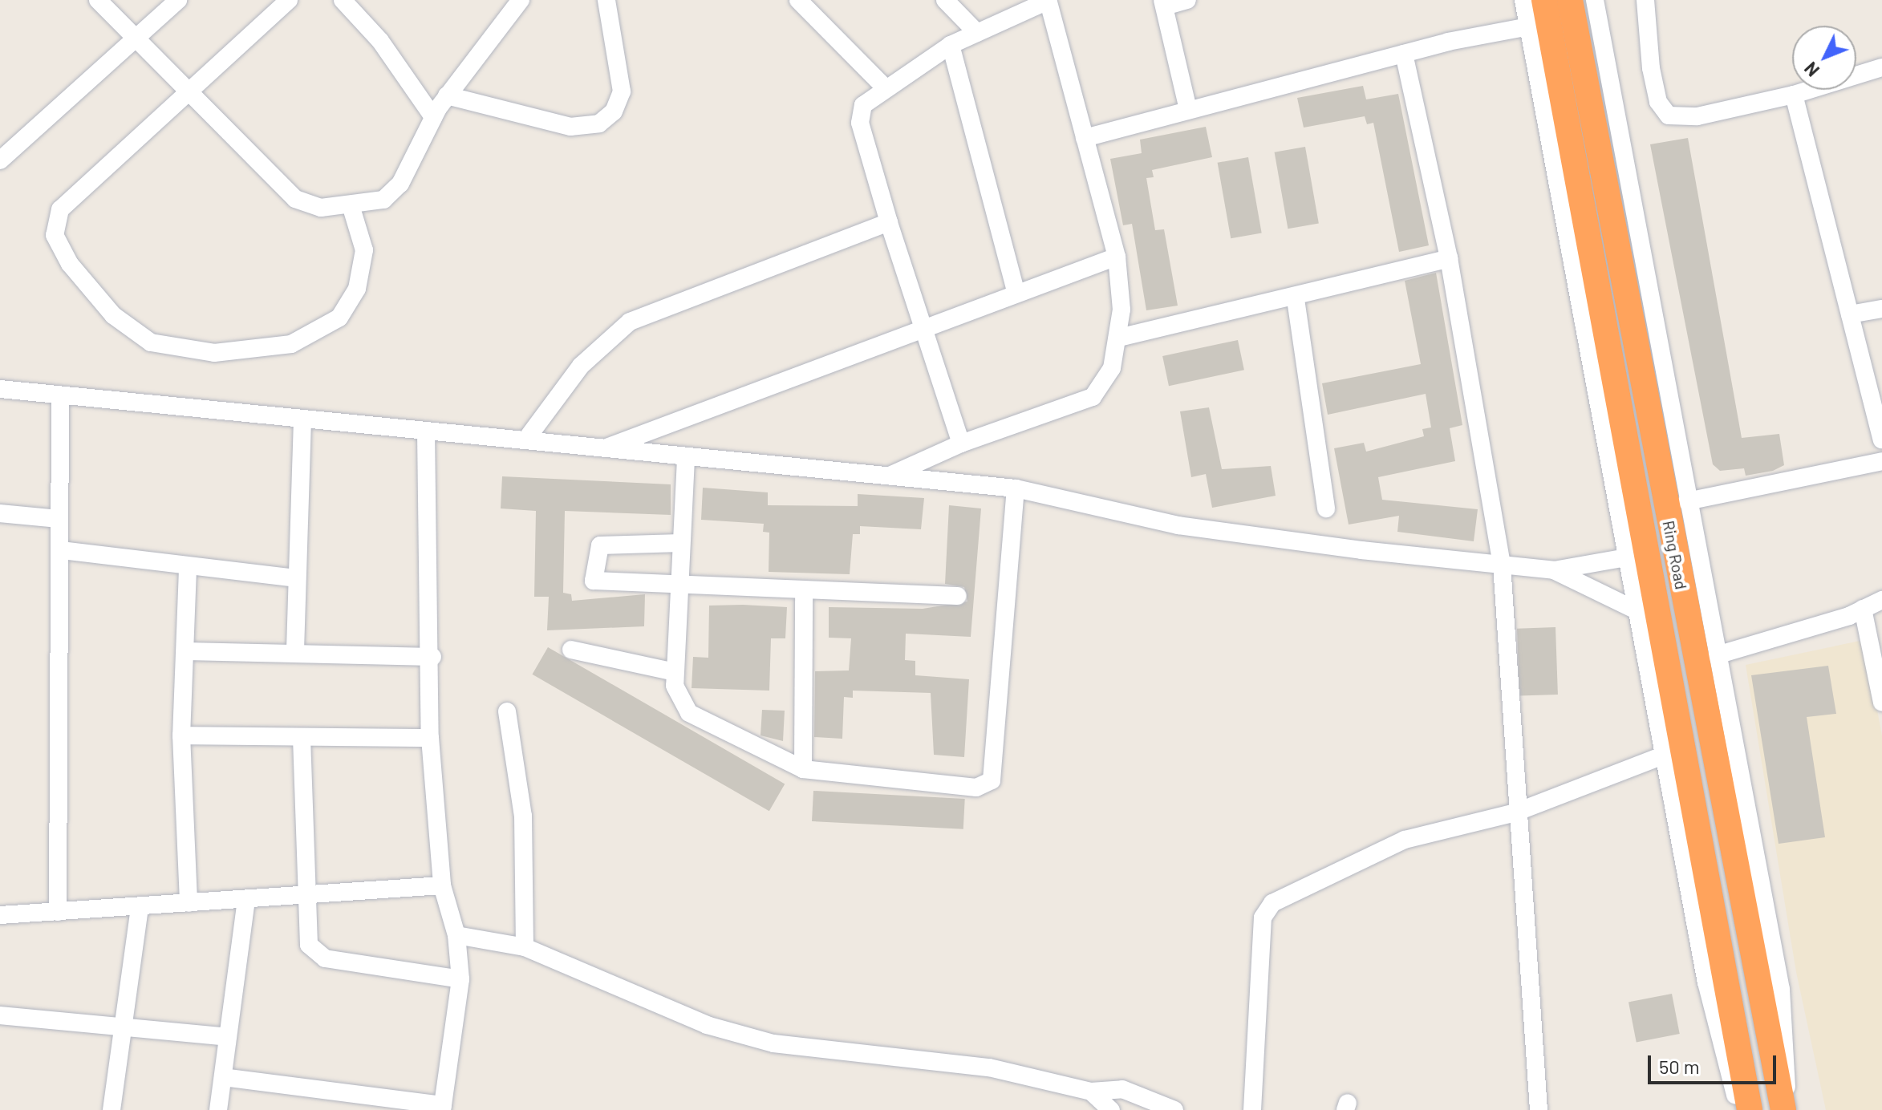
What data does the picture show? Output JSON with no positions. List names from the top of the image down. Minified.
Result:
{"streets":{"highway":["Ring Road"]},"scale_bar":"50 m","north":"bottom left"}
